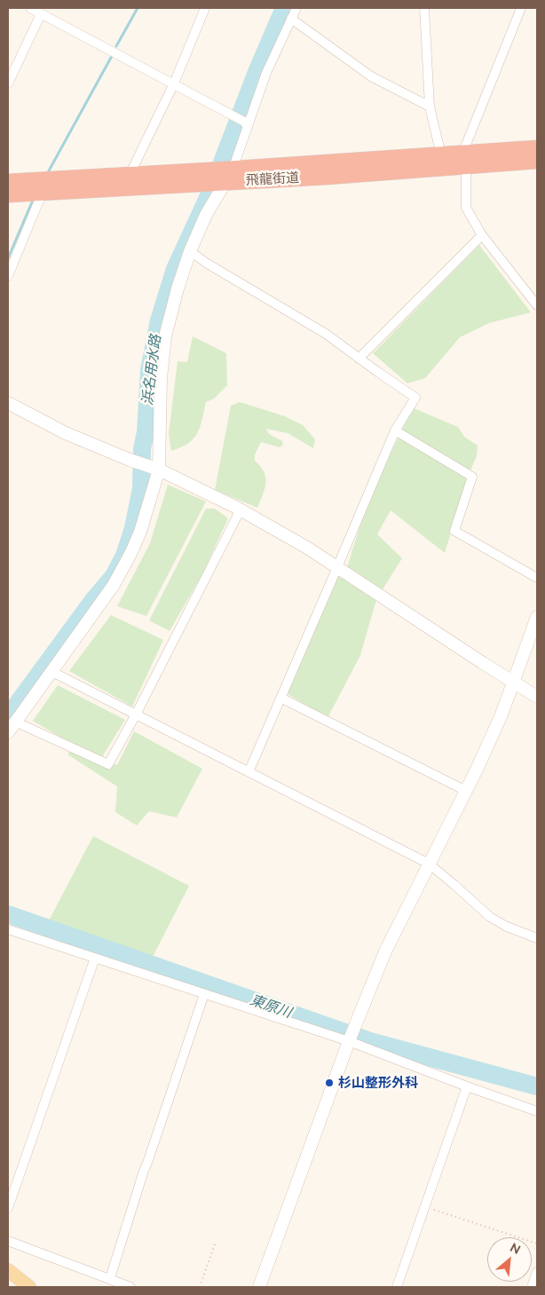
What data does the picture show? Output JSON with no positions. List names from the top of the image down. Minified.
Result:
{"streets":{"highway":["飛龍街道"]},"water":["浜名用水路","東原川"],"places":["杉山整形外科"],"north":"top right"}
